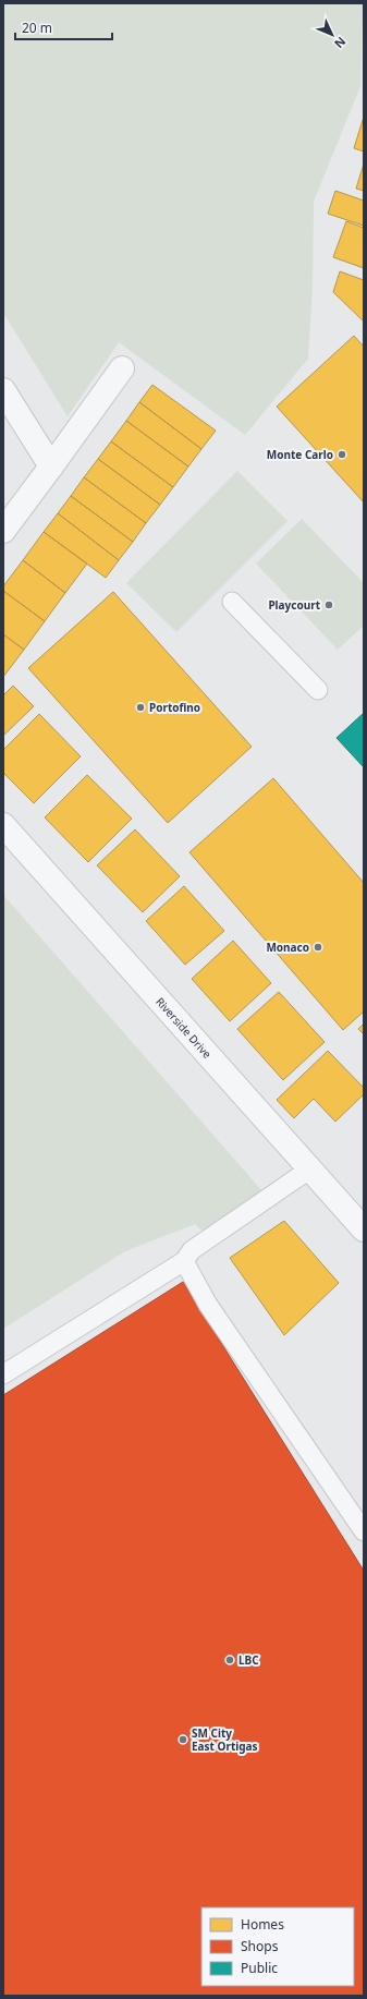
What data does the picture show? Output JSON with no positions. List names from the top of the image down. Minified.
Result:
{"streets":{"street":["Riverside Drive"]},"places":["Monte Carlo","Playcourt","Portofino","Monaco","LBC","SM City East Ortigas"],"legend":["Homes","Shops","Public"],"scale_bar":"20 m","north":"bottom right"}
